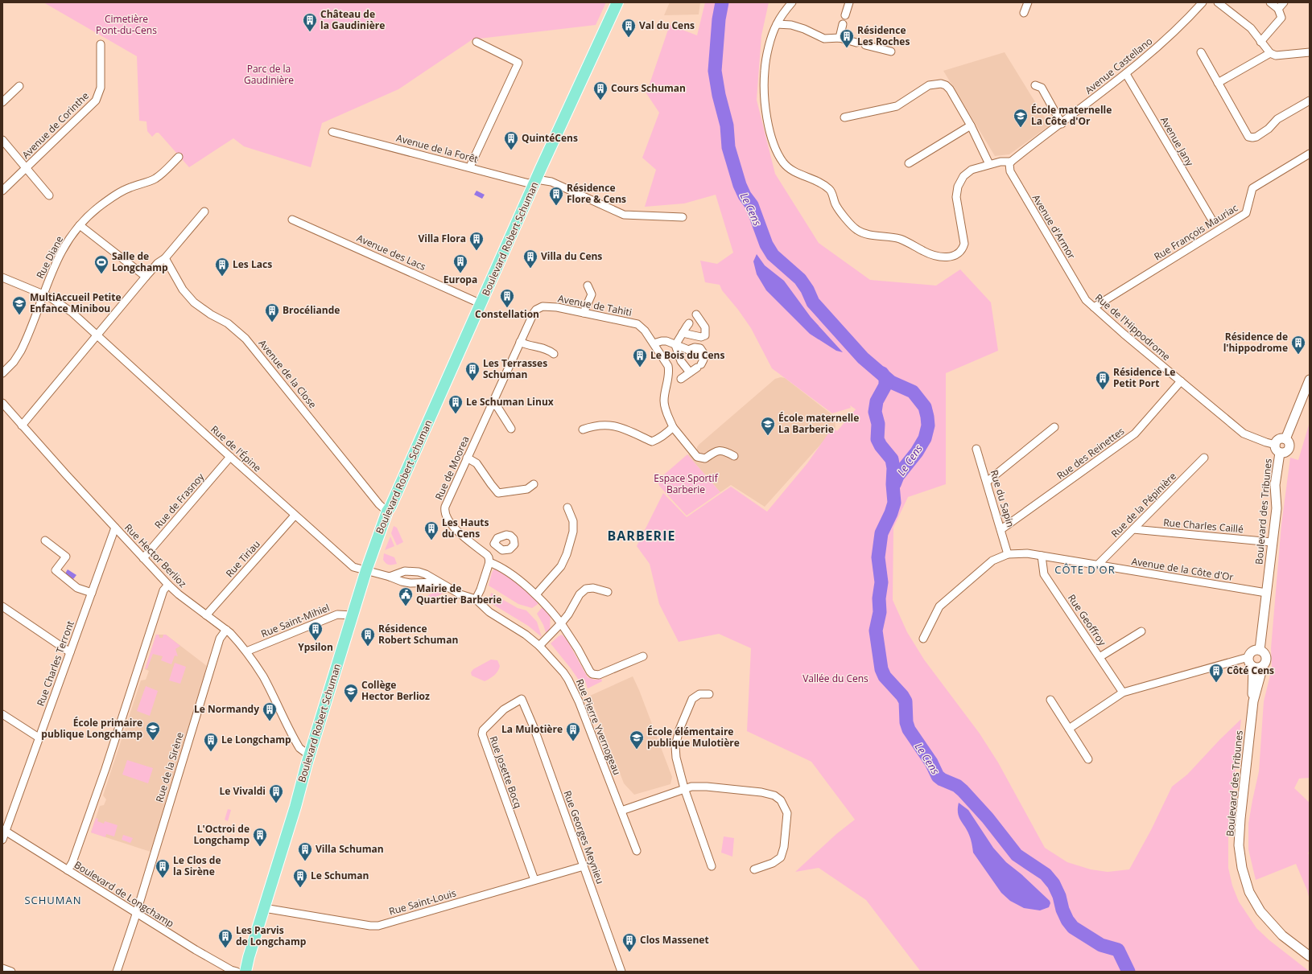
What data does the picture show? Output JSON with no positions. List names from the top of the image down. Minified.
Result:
{"streets":{"main road":["Boulevard Robert Schuman"],"street":["Avenue Castellano","Avenue de Corinthe","Avenue Jany","Avenue de la Forêt","Avenue d'Armor","Rue François Mauriac","Avenue des Lacs","Rue Diane","Avenue de Tahiti","Rue de l'Hippodrome","Avenue de la Close","Rue de l'Épine","Rue des Reinettes","Rue de Moorea","Rue du Sapin","Rue de Frasnoy","Rue de la Pépinière","Boulevard des Tribunes","Rue Charles Caillé","Rue Hector Berlioz","Rue Tiriau","Avenue de la Côte d'Or","Rue Geoffroy","Rue Saint-Mihiel","Rue Charles Terront","Rue Pierre Yvernogeau","Rue de la Sirène","Rue Josette Bocq","Rue Georges Meynieu","Boulevard de Longchamp","Rue Saint-Louis"]},"crossings":[["Avenue Castellano","Avenue Jany"],["Avenue Castellano","Avenue d'Armor"],["Avenue de la Forêt","Boulevard Robert Schuman"],["Avenue d'Armor","Rue de l'Hippodrome"],["Rue François Mauriac","Rue de l'Hippodrome"],["Boulevard Robert Schuman","Avenue des Lacs"],["Boulevard Robert Schuman","Avenue de la Close"],["Boulevard Robert Schuman","Rue de l'Épine"],["Boulevard Robert Schuman","Rue Hector Berlioz"],["Boulevard Robert Schuman","Rue Saint-Mihiel"],["Boulevard Robert Schuman","Rue Pierre Yvernogeau"],["Boulevard Robert Schuman","Rue Saint-Louis"],["Rue Diane","Rue de l'Épine"],["Avenue de Tahiti","Rue de Moorea"],["Rue de l'Hippodrome","Rue des Reinettes"],["Rue de l'Hippodrome","Boulevard des Tribunes"],["Rue de l'Épine","Rue de Frasnoy"],["Rue de l'Épine","Rue Tiriau"],["Rue de l'Épine","Rue Pierre Yvernogeau"],["Rue des Reinettes","Rue du Sapin"],["Rue du Sapin","Avenue de la Côte d'Or"],["Rue de Frasnoy","Rue Hector Berlioz"],["Rue de la Pépinière","Rue Charles Caillé"],["Rue de la Pépinière","Avenue de la Côte d'Or"],["Boulevard des Tribunes","Rue Charles Caillé"],["Boulevard des Tribunes","Avenue de la Côte d'Or"],["Rue Hector Berlioz","Rue Tiriau"],["Rue Hector Berlioz","Rue Saint-Mihiel"],["Rue Hector Berlioz","Rue Charles Terront"],["Rue Hector Berlioz","Rue de la Sirène"],["Avenue de la Côte d'Or","Rue Geoffroy"],["Rue Charles Terront","Boulevard de Longchamp"],["Rue de la Sirène","Boulevard de Longchamp"],["Rue Josette Bocq","Rue Georges Meynieu"],["Rue Josette Bocq","Rue Saint-Louis"],["Rue Georges Meynieu","Rue Saint-Louis"]],"districts":["BARBERIE","CÔTE D'OR","SCHUMAN"],"water":["Le Cens"],"parks":["Cimetière Pont-du-Cens","Parc de la Gaudinière","Espace Sportif Barberie","Vallée du Cens"],"places":{"building":["Château de la Gaudinière","Val du Cens","Résidence Les Roches","Cours Schuman","QuintéCens","Résidence Flore & Cens","Villa Flora","Villa du Cens","Europa","Les Lacs","Constellation","Brocéliande","Résidence de l'hippodrome","Le Bois du Cens","Les Terrasses Schuman","Résidence Le Petit Port","Le Schuman Linux","Les Hauts du Cens","Ypsilon","Résidence Robert Schuman","Côté Cens","Le Normandy","La Mulotière","Le Longchamp","Le Vivaldi","L'Octroi de Longchamp","Villa Schuman","Le Clos de la Sirène","Le Schuman","Les Parvis de Longchamp","Clos Massenet"],"school or university":["École maternelle La Côte d'Or","MultiAccueil Petite Enfance Minibou","École maternelle La Barberie","Collège Hector Berlioz","École primaire publique Longchamp","École élémentaire publique Mulotière"],"sports":["Salle de Longchamp"],"public building":["Mairie de Quartier Barberie"]}}
